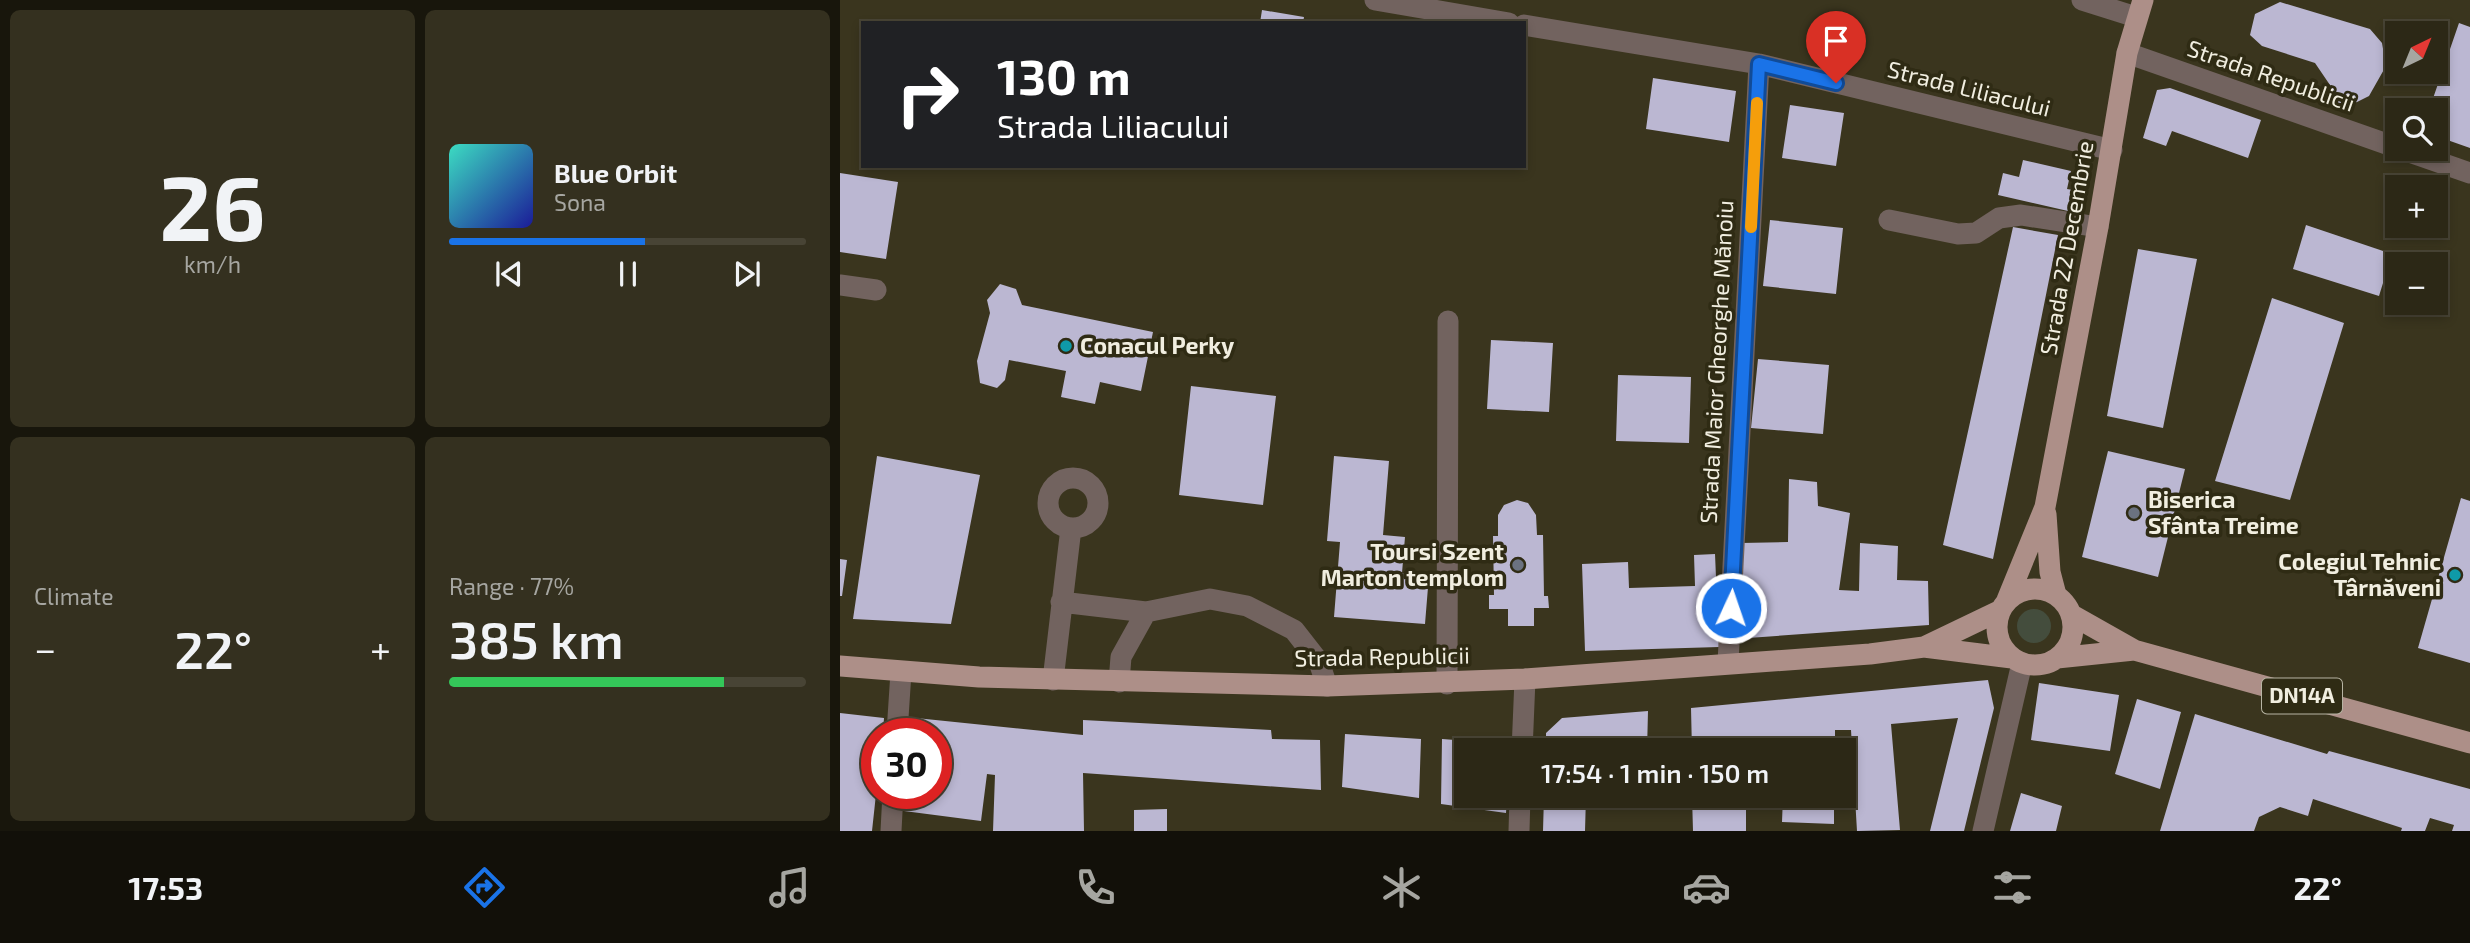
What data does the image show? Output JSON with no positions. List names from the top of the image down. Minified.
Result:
{"streets":{"main road":["Strada Republicii","Strada 22 Decembrie","DN14A"],"street":["Strada Liliacului","Strada Maior Gheorghe Mănoiu"]},"crossings":[["Strada Republicii","Strada 22 Decembrie"],["Strada Republicii","Strada Maior Gheorghe Mănoiu"],["Strada Republicii","DN14A"],["Strada Liliacului","Strada 22 Decembrie"],["Strada Liliacului","Strada Maior Gheorghe Mănoiu"],["Strada 22 Decembrie","DN14A"]],"places":["Conacul Perky","Biserica Sfânta Treime","Toursi Szent Marton templom","Colegiul Tehnic Târnăveni"],"north":"top right","page":{"tile":[["26","km/h"],"Climate",["Range · 77%","385 km"]],"map_buttons":["+","−"],"turn":["130 m","Strada Liliacului"],"song":["Blue Orbit","Sona"],"heat":["−","22°","+"],"limit":"30","trip":"17:54 · 1 min · 150 m","tabs":["17:53","22°"]}}
